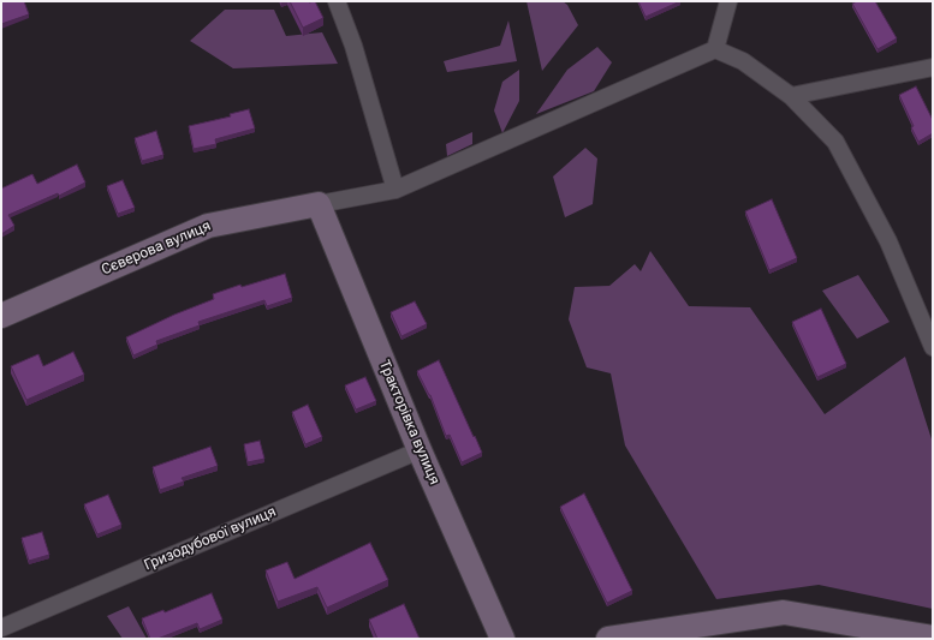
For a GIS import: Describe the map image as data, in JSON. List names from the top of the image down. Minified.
{"streets":{"main road":["Сєверова вулиця","Тракторівка вулиця"],"street":["Гризодубової вулиця"]},"crossings":[["Сєверова вулиця","Тракторівка вулиця"],["Тракторівка вулиця","Гризодубової вулиця"]]}
